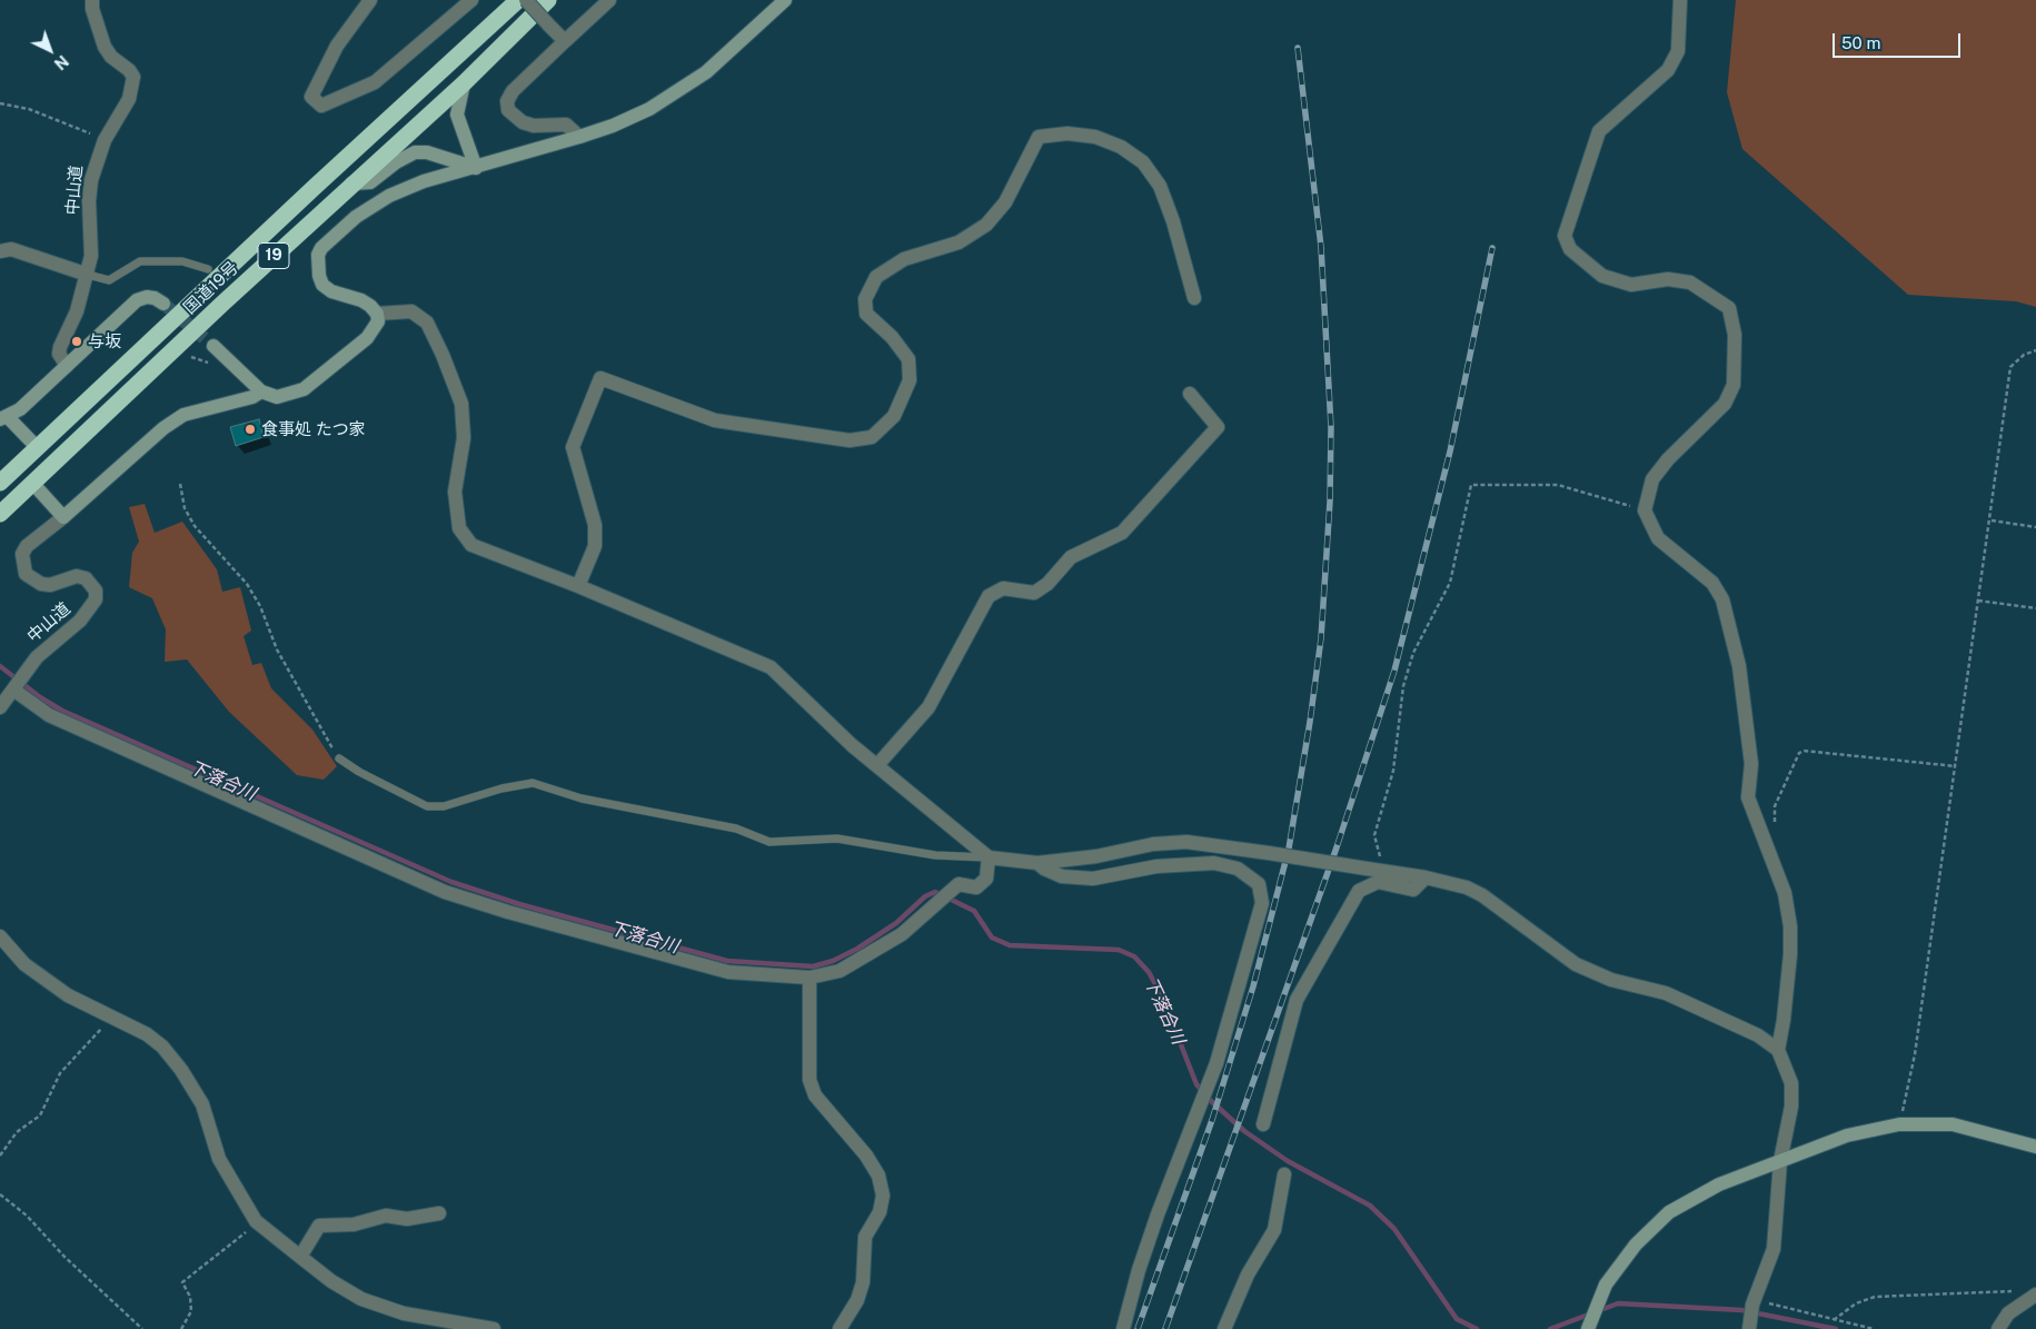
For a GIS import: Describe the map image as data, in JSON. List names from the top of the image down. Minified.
{"streets":{"highway":["19","国道19号"],"street":["中山道"]},"water":["下落合川"],"places":["与坂","食事処 たつ家"],"scale_bar":"50 m","north":"bottom right"}
